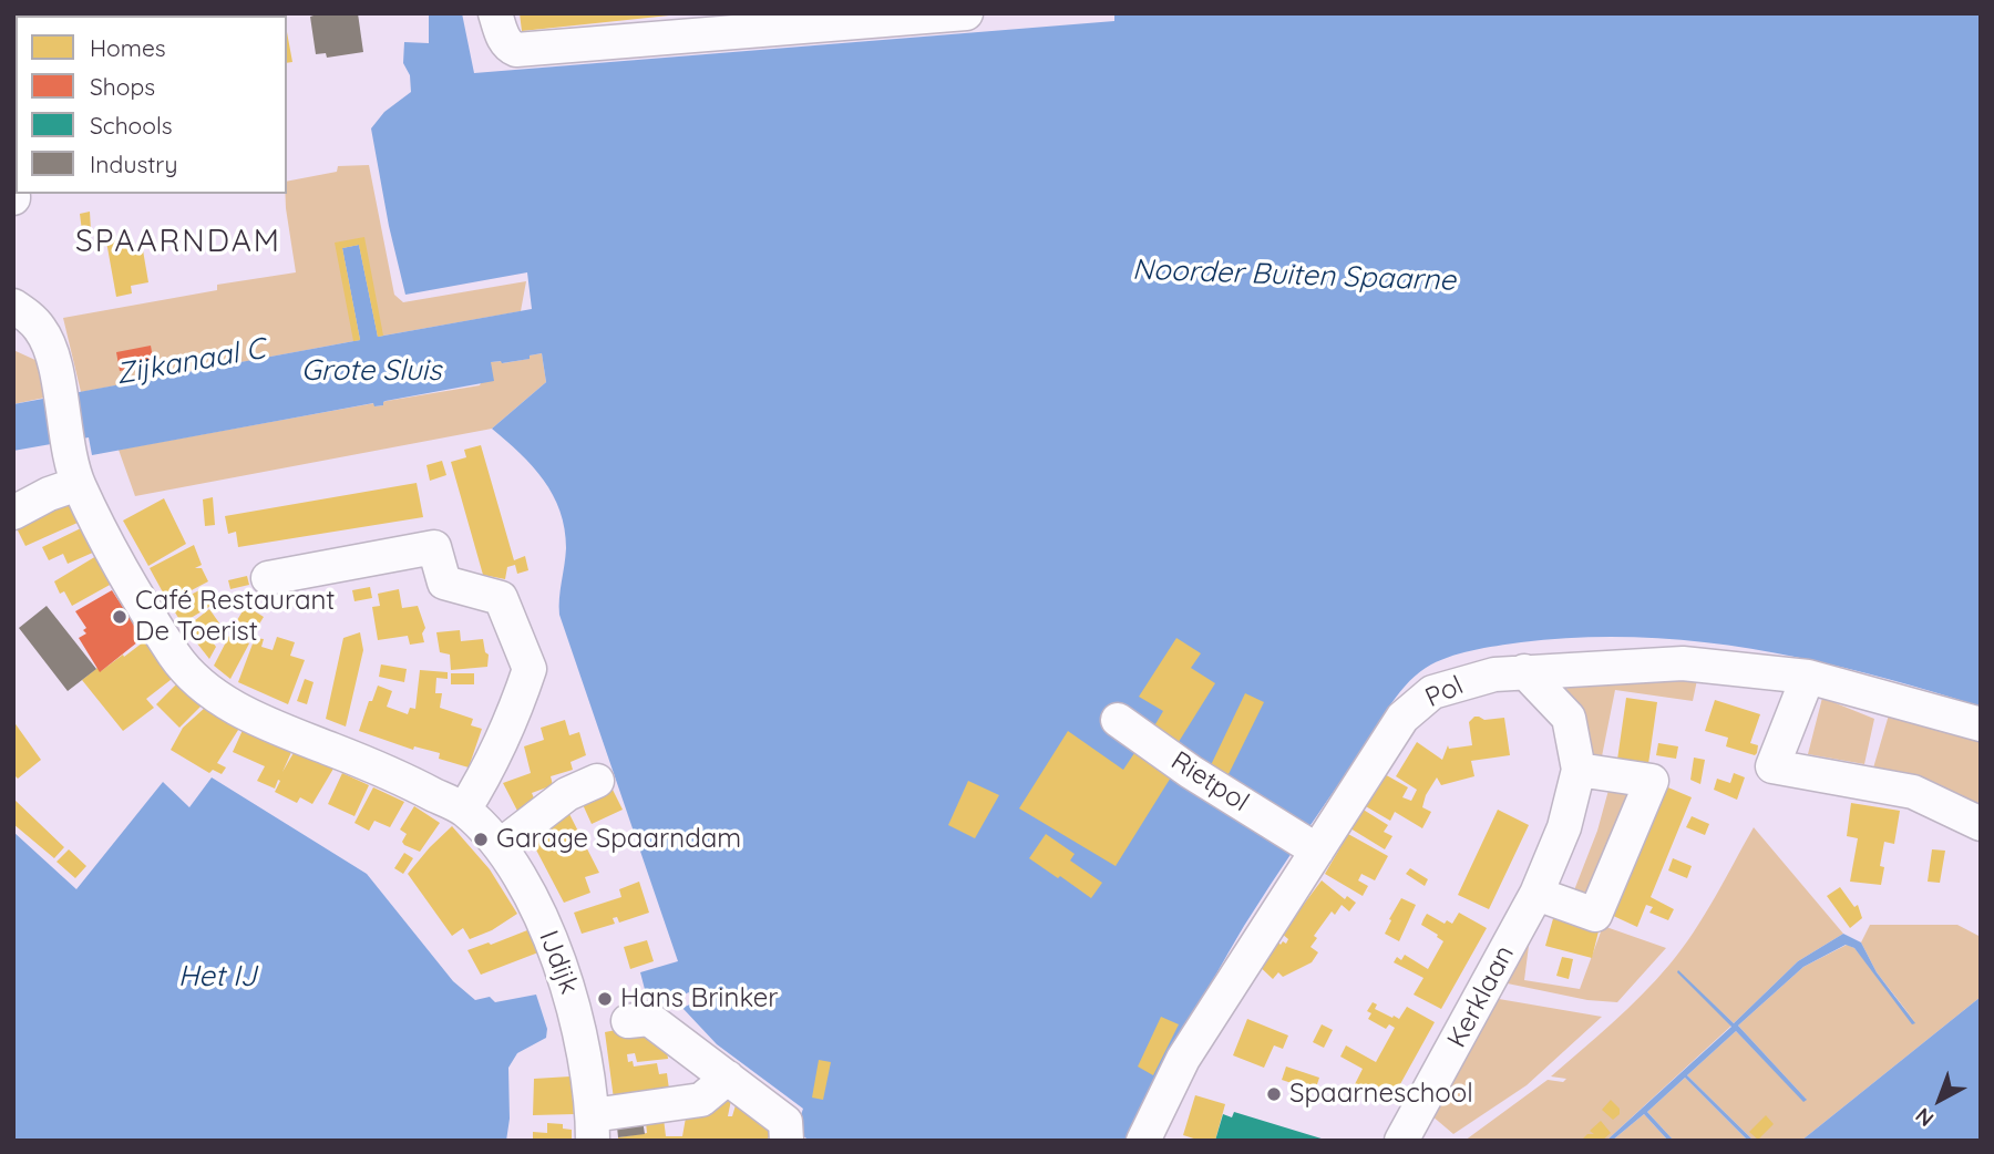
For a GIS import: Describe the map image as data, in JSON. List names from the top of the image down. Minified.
{"streets":{"street":["Pol","Rietpol","IJdijk","Kerklaan"]},"crossings":[["Pol","Rietpol"],["Pol","Kerklaan"]],"districts":["SPAARNDAM"],"water":["Noorder Buiten Spaarne","Zijkanaal C","Grote Sluis","Het IJ"],"places":["Café Restaurant De Toerist","Garage Spaarndam","Hans Brinker","Spaarneschool"],"legend":["Homes","Shops","Schools","Industry"],"north":"bottom left"}
